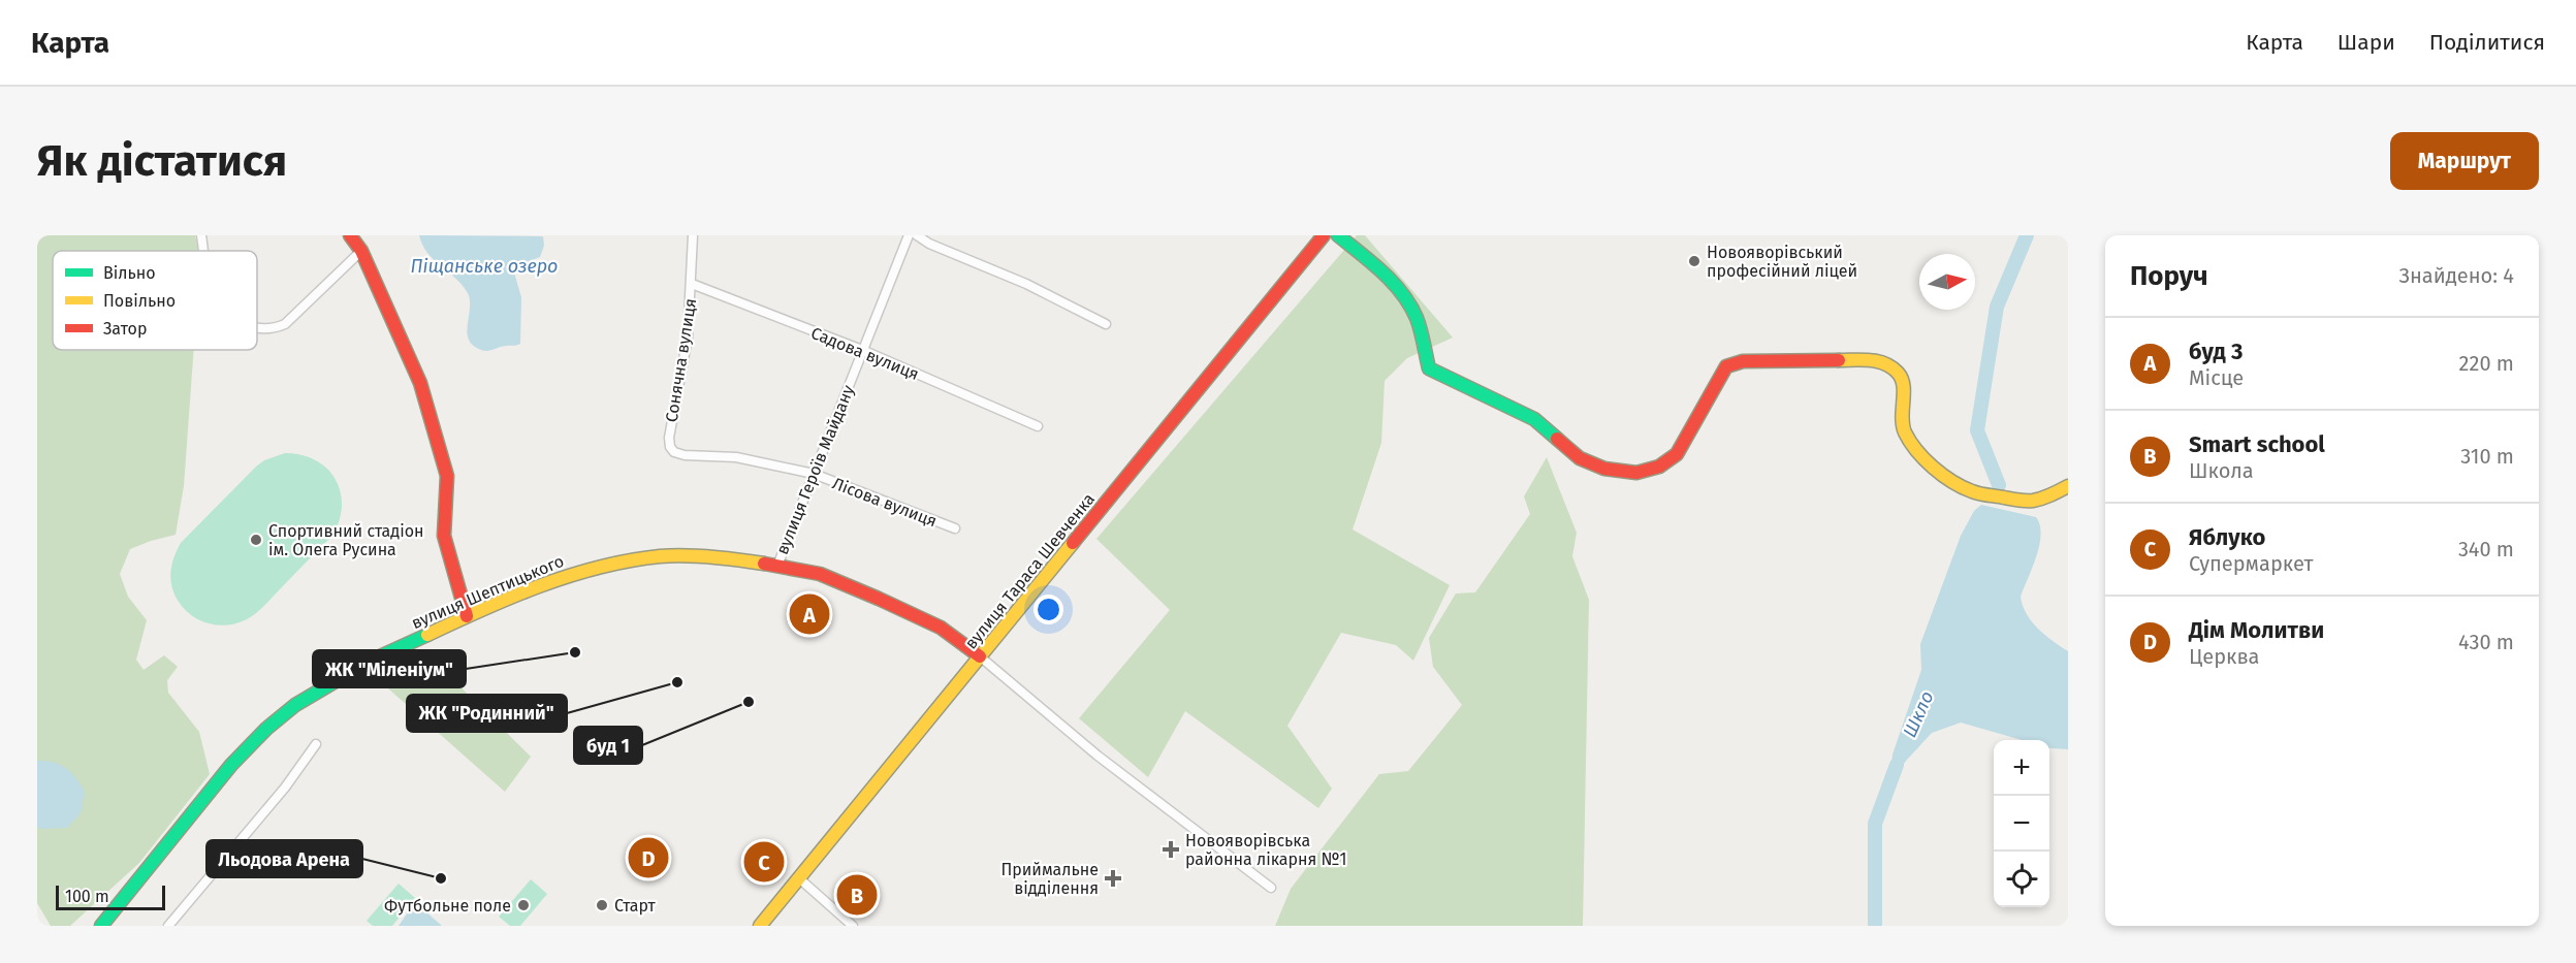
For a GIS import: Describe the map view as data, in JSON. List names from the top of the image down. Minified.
{"streets":{"street":["Садова вулиця","Сонячна вулиця","вулиця Героїв Майдану","Лісова вулиця","вулиця Тараса Шевченка","вулиця Шептицького"]},"crossings":[["Садова вулиця","Сонячна вулиця"],["Садова вулиця","вулиця Героїв Майдану"],["Сонячна вулиця","Лісова вулиця"],["вулиця Героїв Майдану","Лісова вулиця"],["вулиця Героїв Майдану","вулиця Шептицького"],["вулиця Тараса Шевченка","вулиця Шептицького"]],"water":["Піщанське озеро","Шкло"],"places":{"other":["Новояворівський професійний ліцей","Спортивний стадіон ім. Олега Русина","ЖК \"Міленіум\"","ЖК \"Родинний\"","буд 1","Льодова Арена","Футбольне поле","Старт"],"health":["Новояворівська районна лікарня №1","Приймальне відділення"]},"legend":["Вільно","Повільно","Затор"],"scale_bar":"100 m","north":"right","page":{"header":"Карта","nav":["Карта","Шари","Поділитися"],"buttons":"Маршрут","title":"Як дістатися","heading":["Поруч","Знайдено: 4"],"list":[{"mark":"A","name":"буд 3","note":"Місце","value":"220 m"},{"mark":"B","name":"Smart school","note":"Школа","value":"310 m"},{"mark":"C","name":"Яблуко","note":"Супермаркет","value":"340 m"},{"mark":"D","name":"Дім Молитви","note":"Церква","value":"430 m"}],"pins":["A","D","C","B"],"map_buttons":["+","−"],"scale":"100 m"}}
